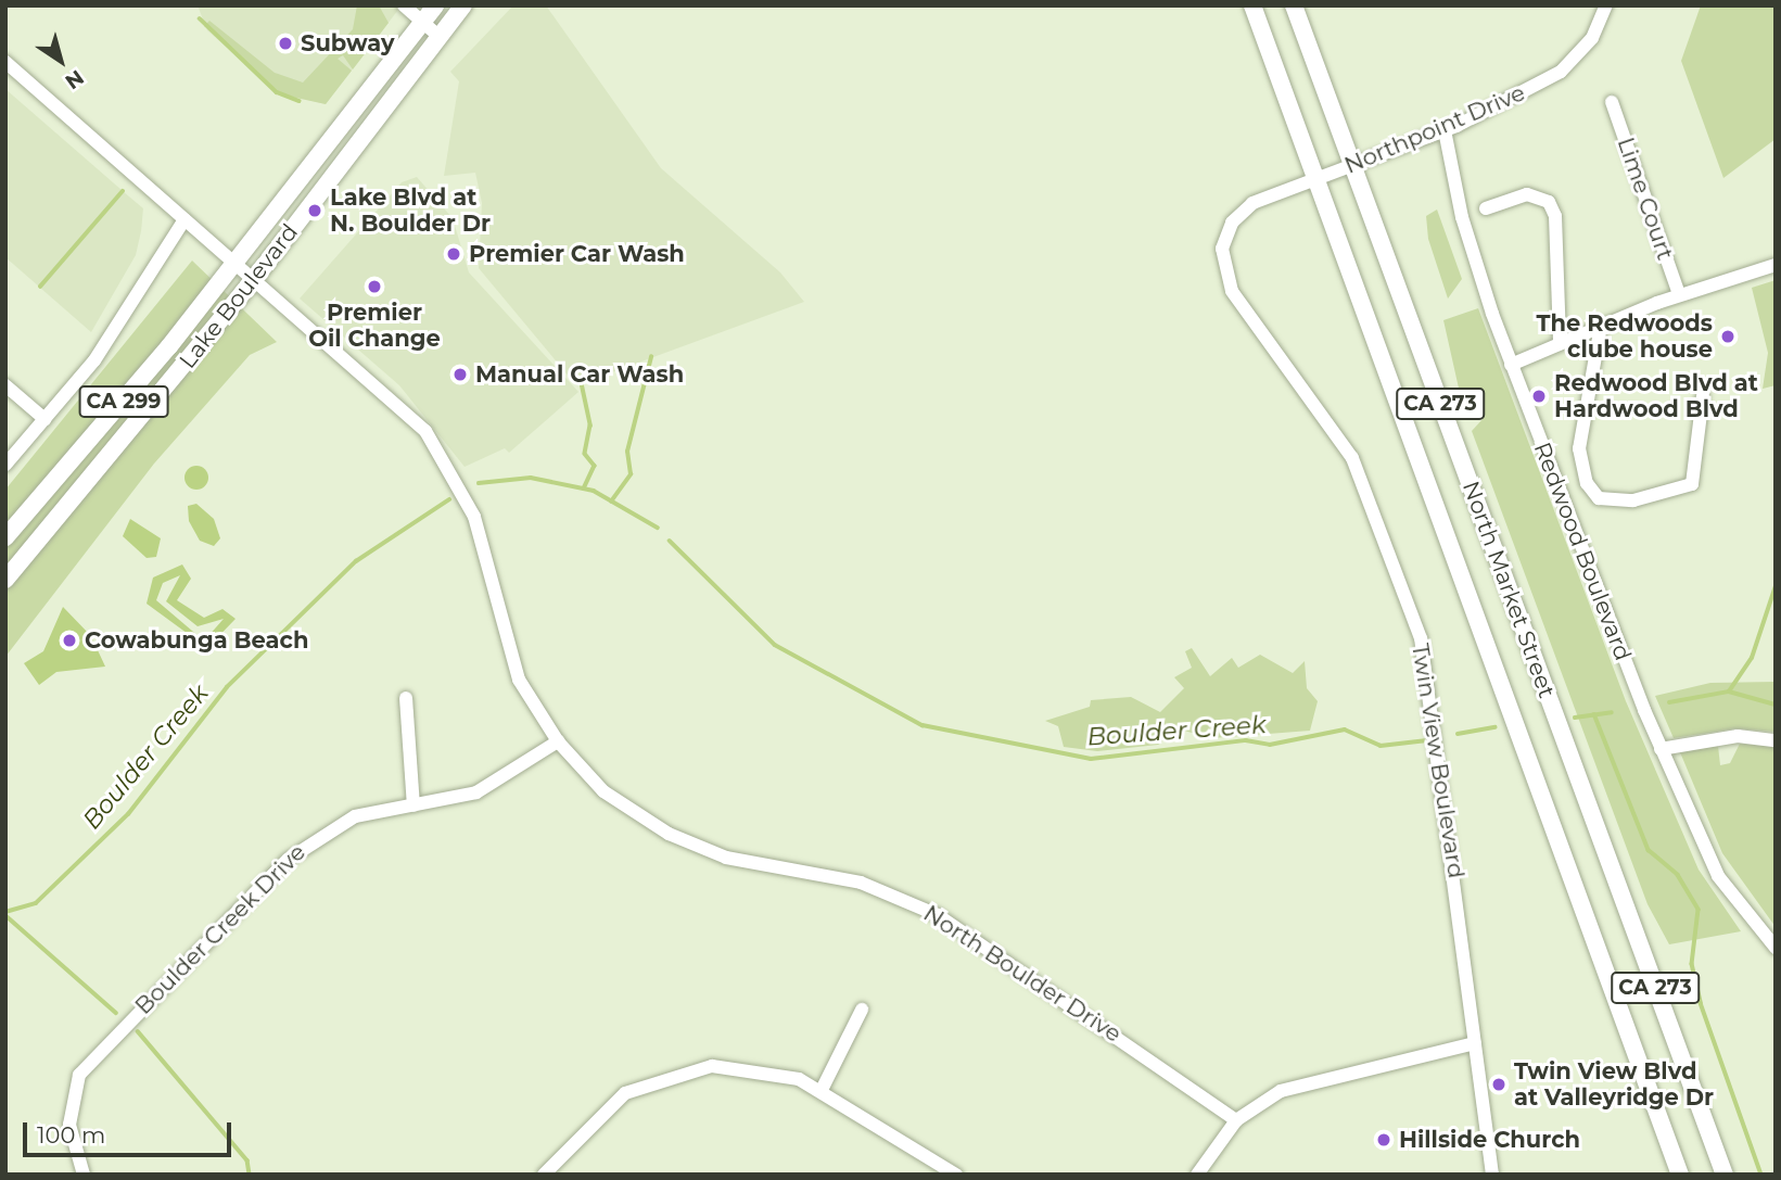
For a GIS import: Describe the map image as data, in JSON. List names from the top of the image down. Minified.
{"streets":{"main road":["Lake Boulevard","CA 299","CA 273","North Market Street"],"street":["Northpoint Drive","Lime Court","Redwood Boulevard","Twin View Boulevard","Boulder Creek Drive","North Boulder Drive"]},"crossings":[["Northpoint Drive","Redwood Boulevard"],["Northpoint Drive","North Market Street"],["Northpoint Drive","Twin View Boulevard"],["Lake Boulevard","North Boulder Drive"],["North Market Street","Twin View Boulevard"],["Boulder Creek Drive","North Boulder Drive"]],"water":["Boulder Creek"],"places":["Subway","Lake Blvd at N. Boulder Dr","Premier Car Wash","Premier Oil Change","The Redwoods clube house","Manual Car Wash","Redwood Blvd at Hardwood Blvd","Cowabunga Beach","Twin View Blvd at Valleyridge Dr","Hillside Church"],"scale_bar":"100 m","north":"bottom right"}
